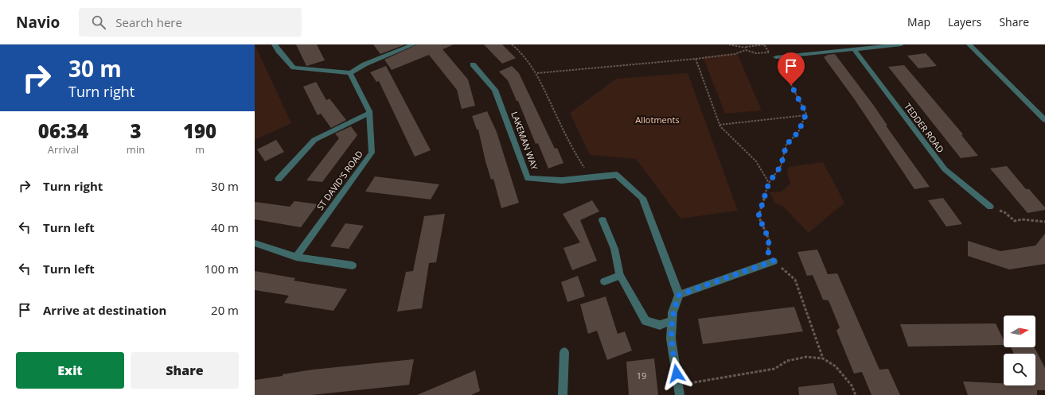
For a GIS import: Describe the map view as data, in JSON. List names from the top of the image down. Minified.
{"streets":{"street":["TEDDER ROAD","LAKEMAN WAY","ST DAVID'S ROAD"]},"parks":["Allotments"],"house_numbers":["19"],"north":"right","page":{"header":"Navio","search":"Search here","nav":["Map","Layers","Share"],"turn":["30 m","Turn right"],"eta":["06:34","Arrival","3","min","190","m"],"list":[{"name":"Turn right","value":"30 m"},{"name":"Turn left","value":"40 m"},{"name":"Turn left","value":"100 m"},{"name":"Arrive at destination","value":"20 m"}],"buttons":["Exit","Share"]}}
